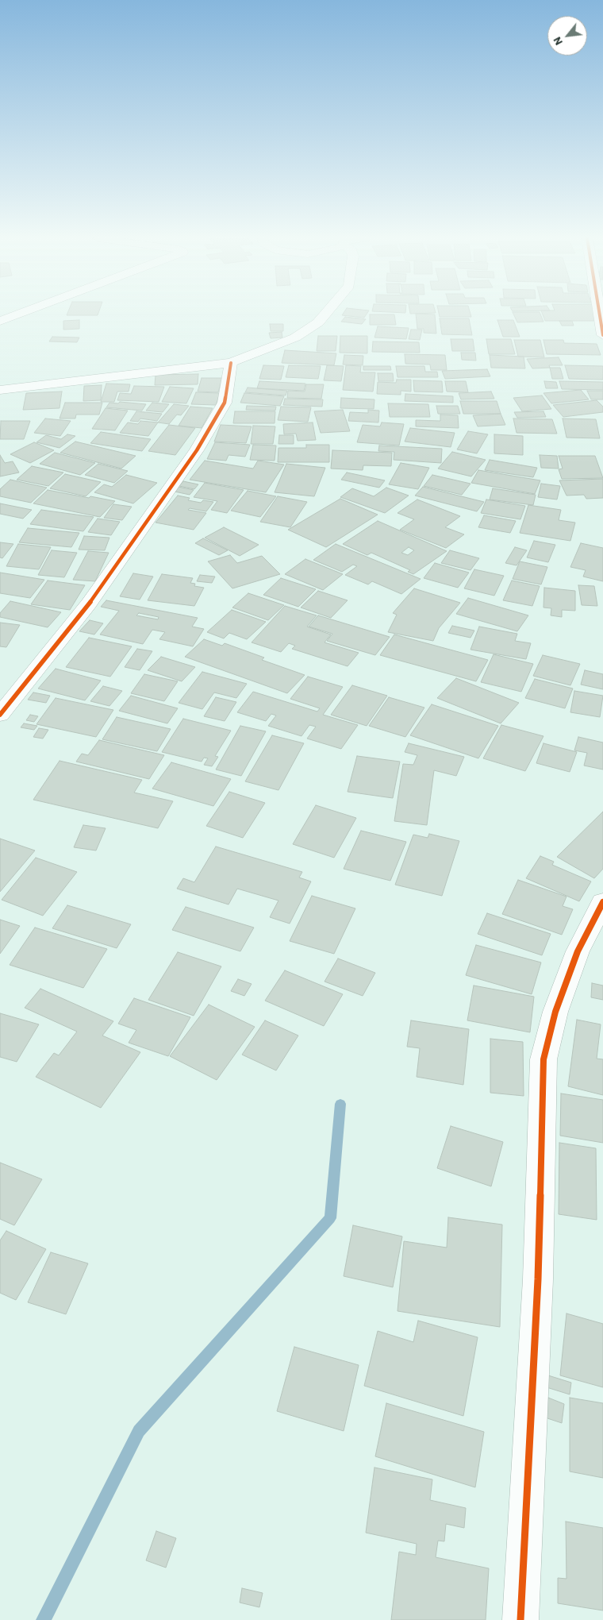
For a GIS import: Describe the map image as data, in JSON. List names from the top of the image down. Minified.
{"north":"bottom left"}
